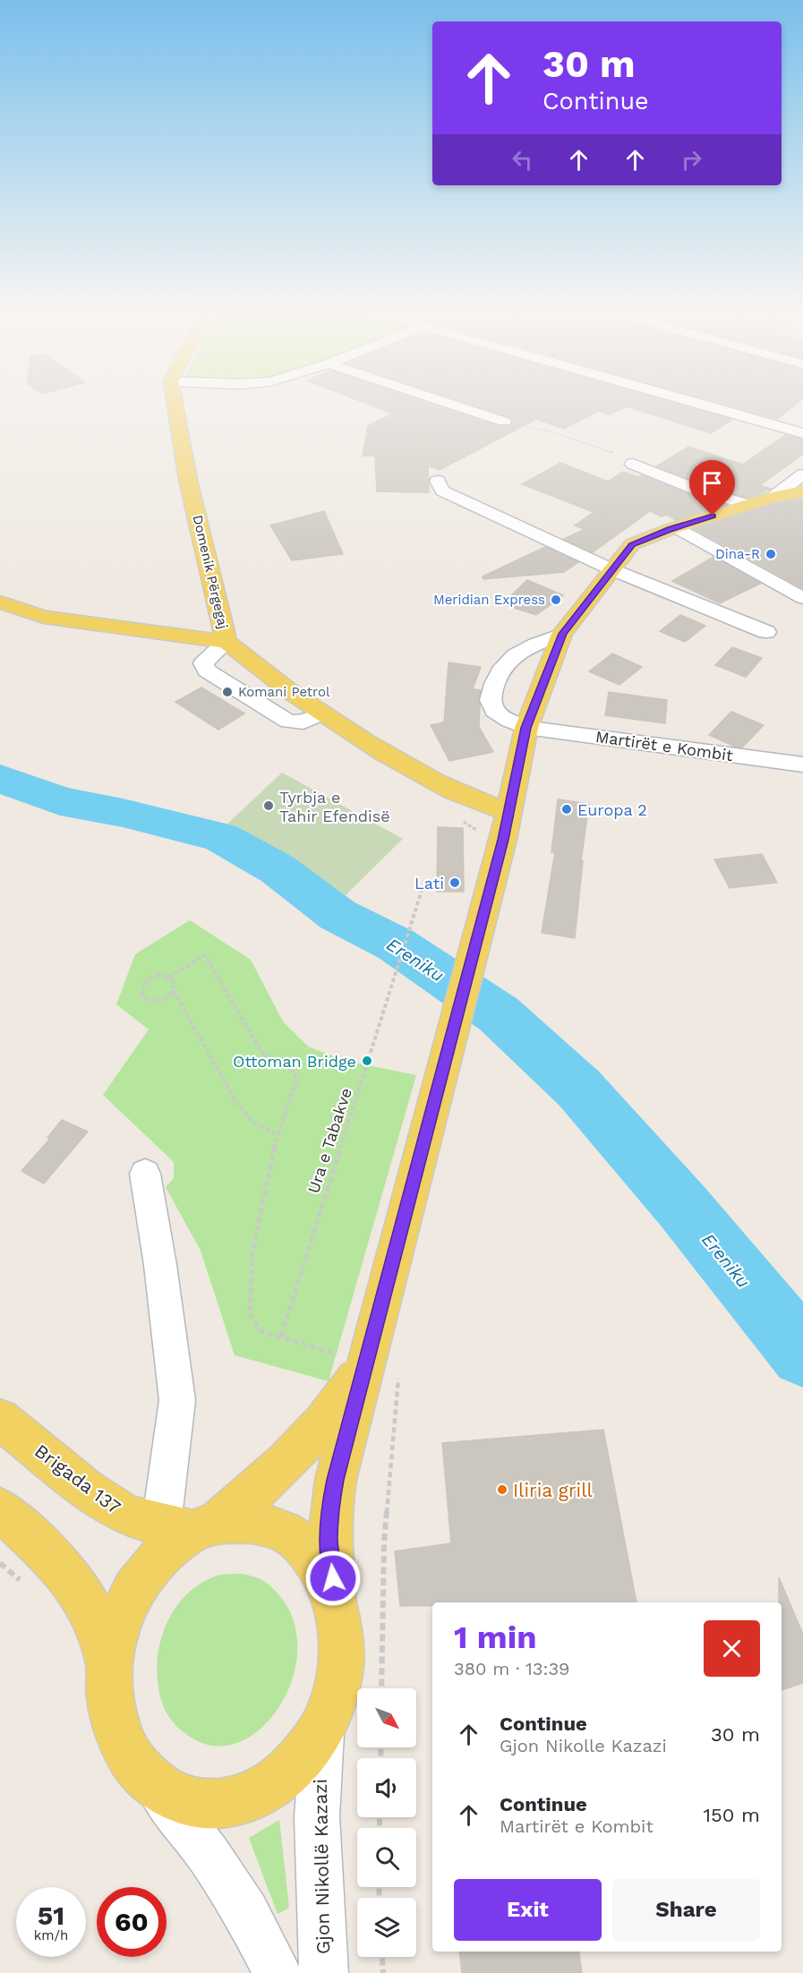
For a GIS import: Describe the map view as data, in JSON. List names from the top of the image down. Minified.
{"streets":{"main road":["Domenik Përgegaj","Brigada 137"],"street":["Martirët e Kombit","Gjon Nikollë Kazazi"],"path":["Ura e Tabakve"]},"crossings":[["Brigada 137","Gjon Nikollë Kazazi"]],"water":["Ereniku"],"places":["Dina-R","Meridian Express","Komani Petrol","Tyrbja e Tahir Efendisë","Europa 2","Lati","Ottoman Bridge","Iliria grill"],"north":"bottom right","page":{"turn":["30 m","Continue"],"heading":["1 min","380 m · 13:39"],"list":[{"name":"Continue","note":"Gjon Nikolle Kazazi","value":"30 m"},{"name":"Continue","note":"Martirët e Kombit","value":"150 m"}],"buttons":["Exit","Share"],"speed":"51 km/h","limit":"60"}}
